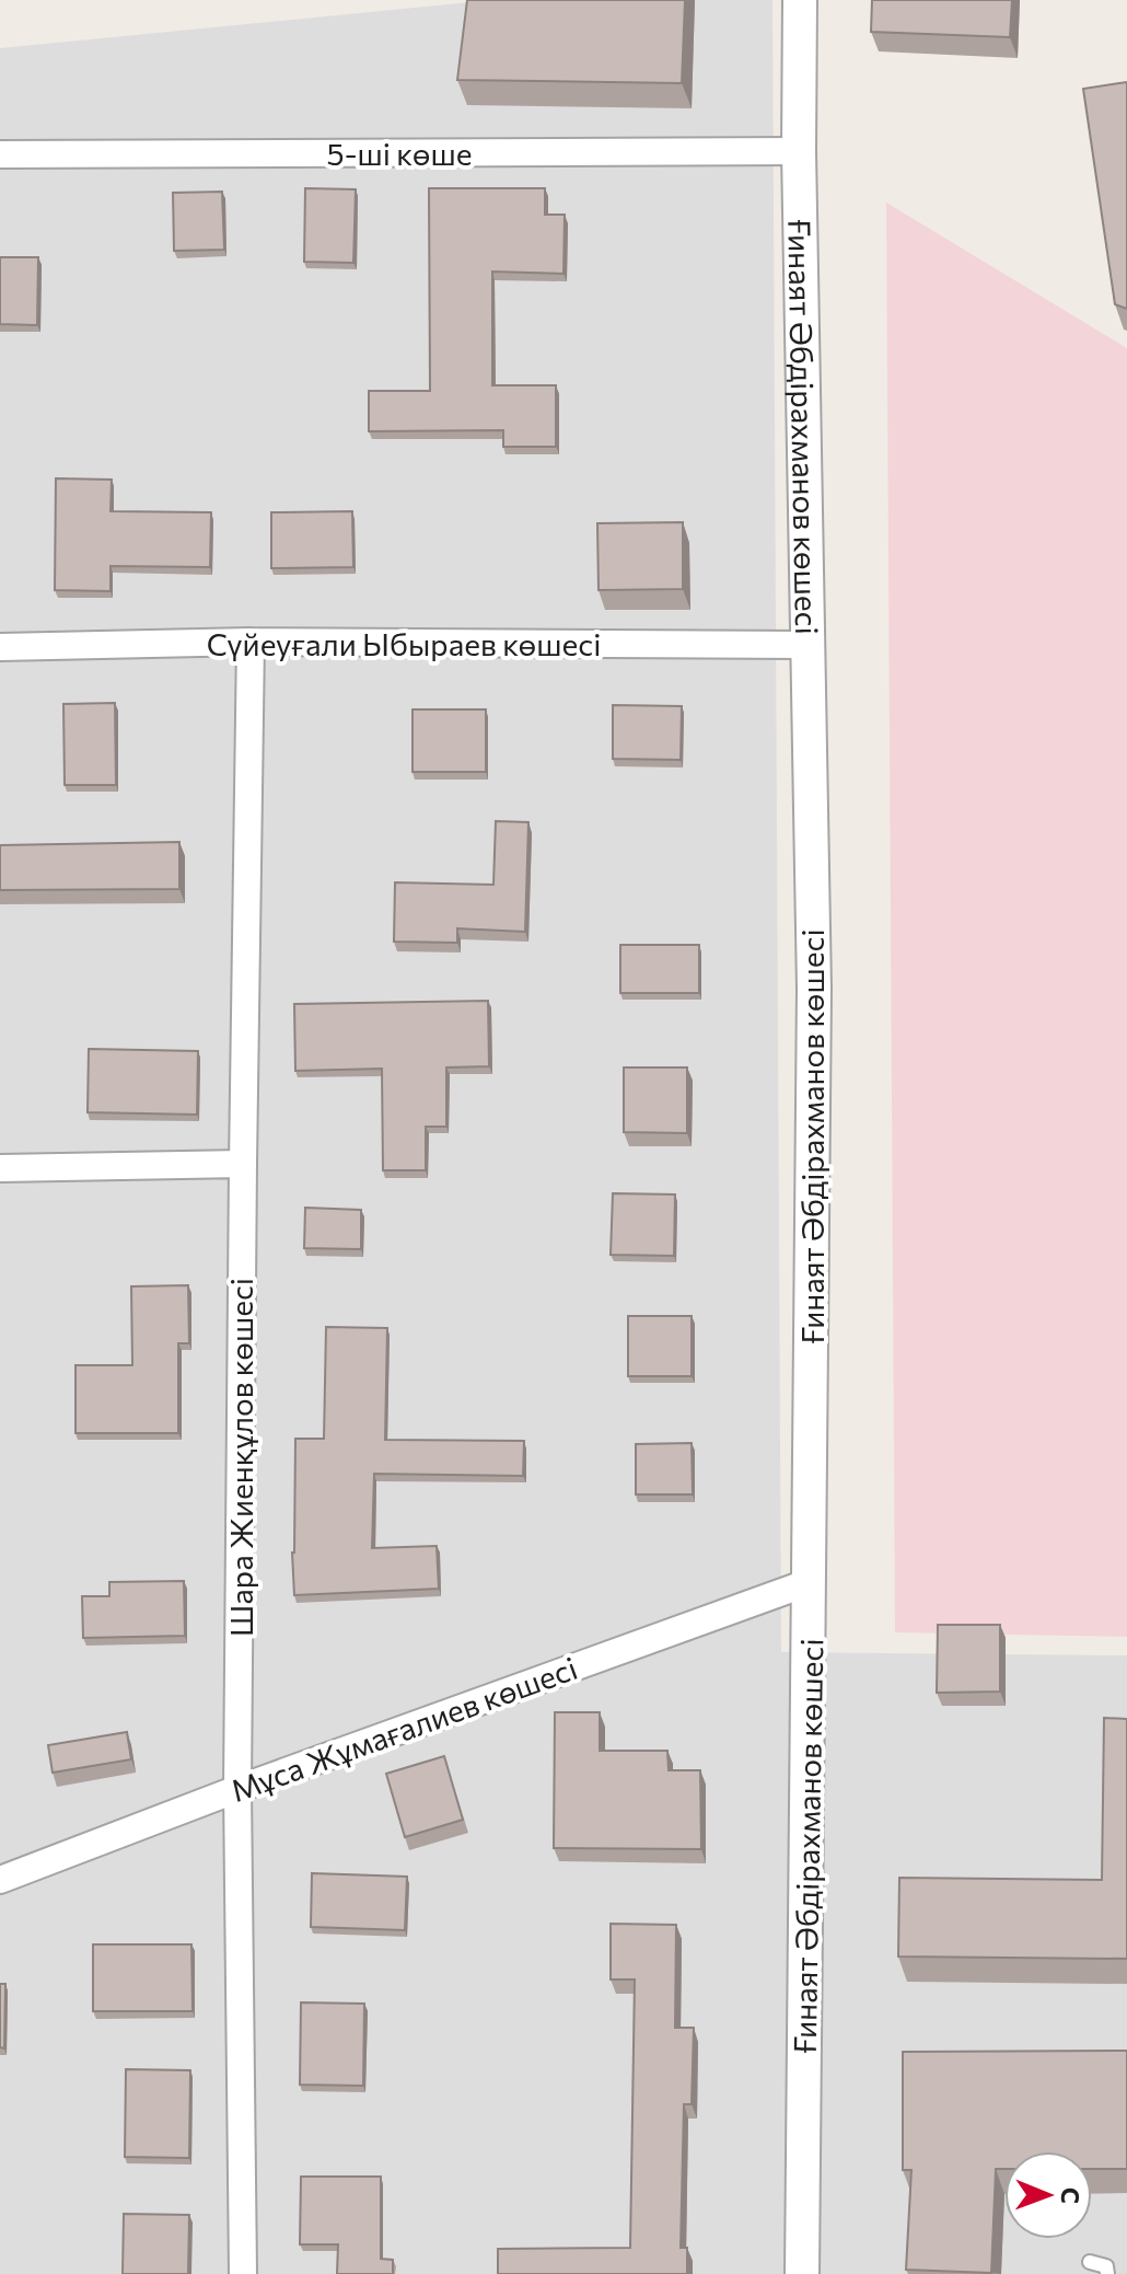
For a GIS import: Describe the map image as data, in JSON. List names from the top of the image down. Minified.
{"streets":{"street":["5-шi көше","Ғинаят Әбдірахманов көшесі","Сүйеуғали Ыбыраев көшесi","Шара Жиенқұлов көшесі","Мұса Жұмағалиев көшесі"]},"crossings":[["5-шi көше","Ғинаят Әбдірахманов көшесі"],["Ғинаят Әбдірахманов көшесі","Сүйеуғали Ыбыраев көшесi"],["Ғинаят Әбдірахманов көшесі","Мұса Жұмағалиев көшесі"],["Сүйеуғали Ыбыраев көшесi","Шара Жиенқұлов көшесі"],["Шара Жиенқұлов көшесі","Мұса Жұмағалиев көшесі"]],"north":"right"}
